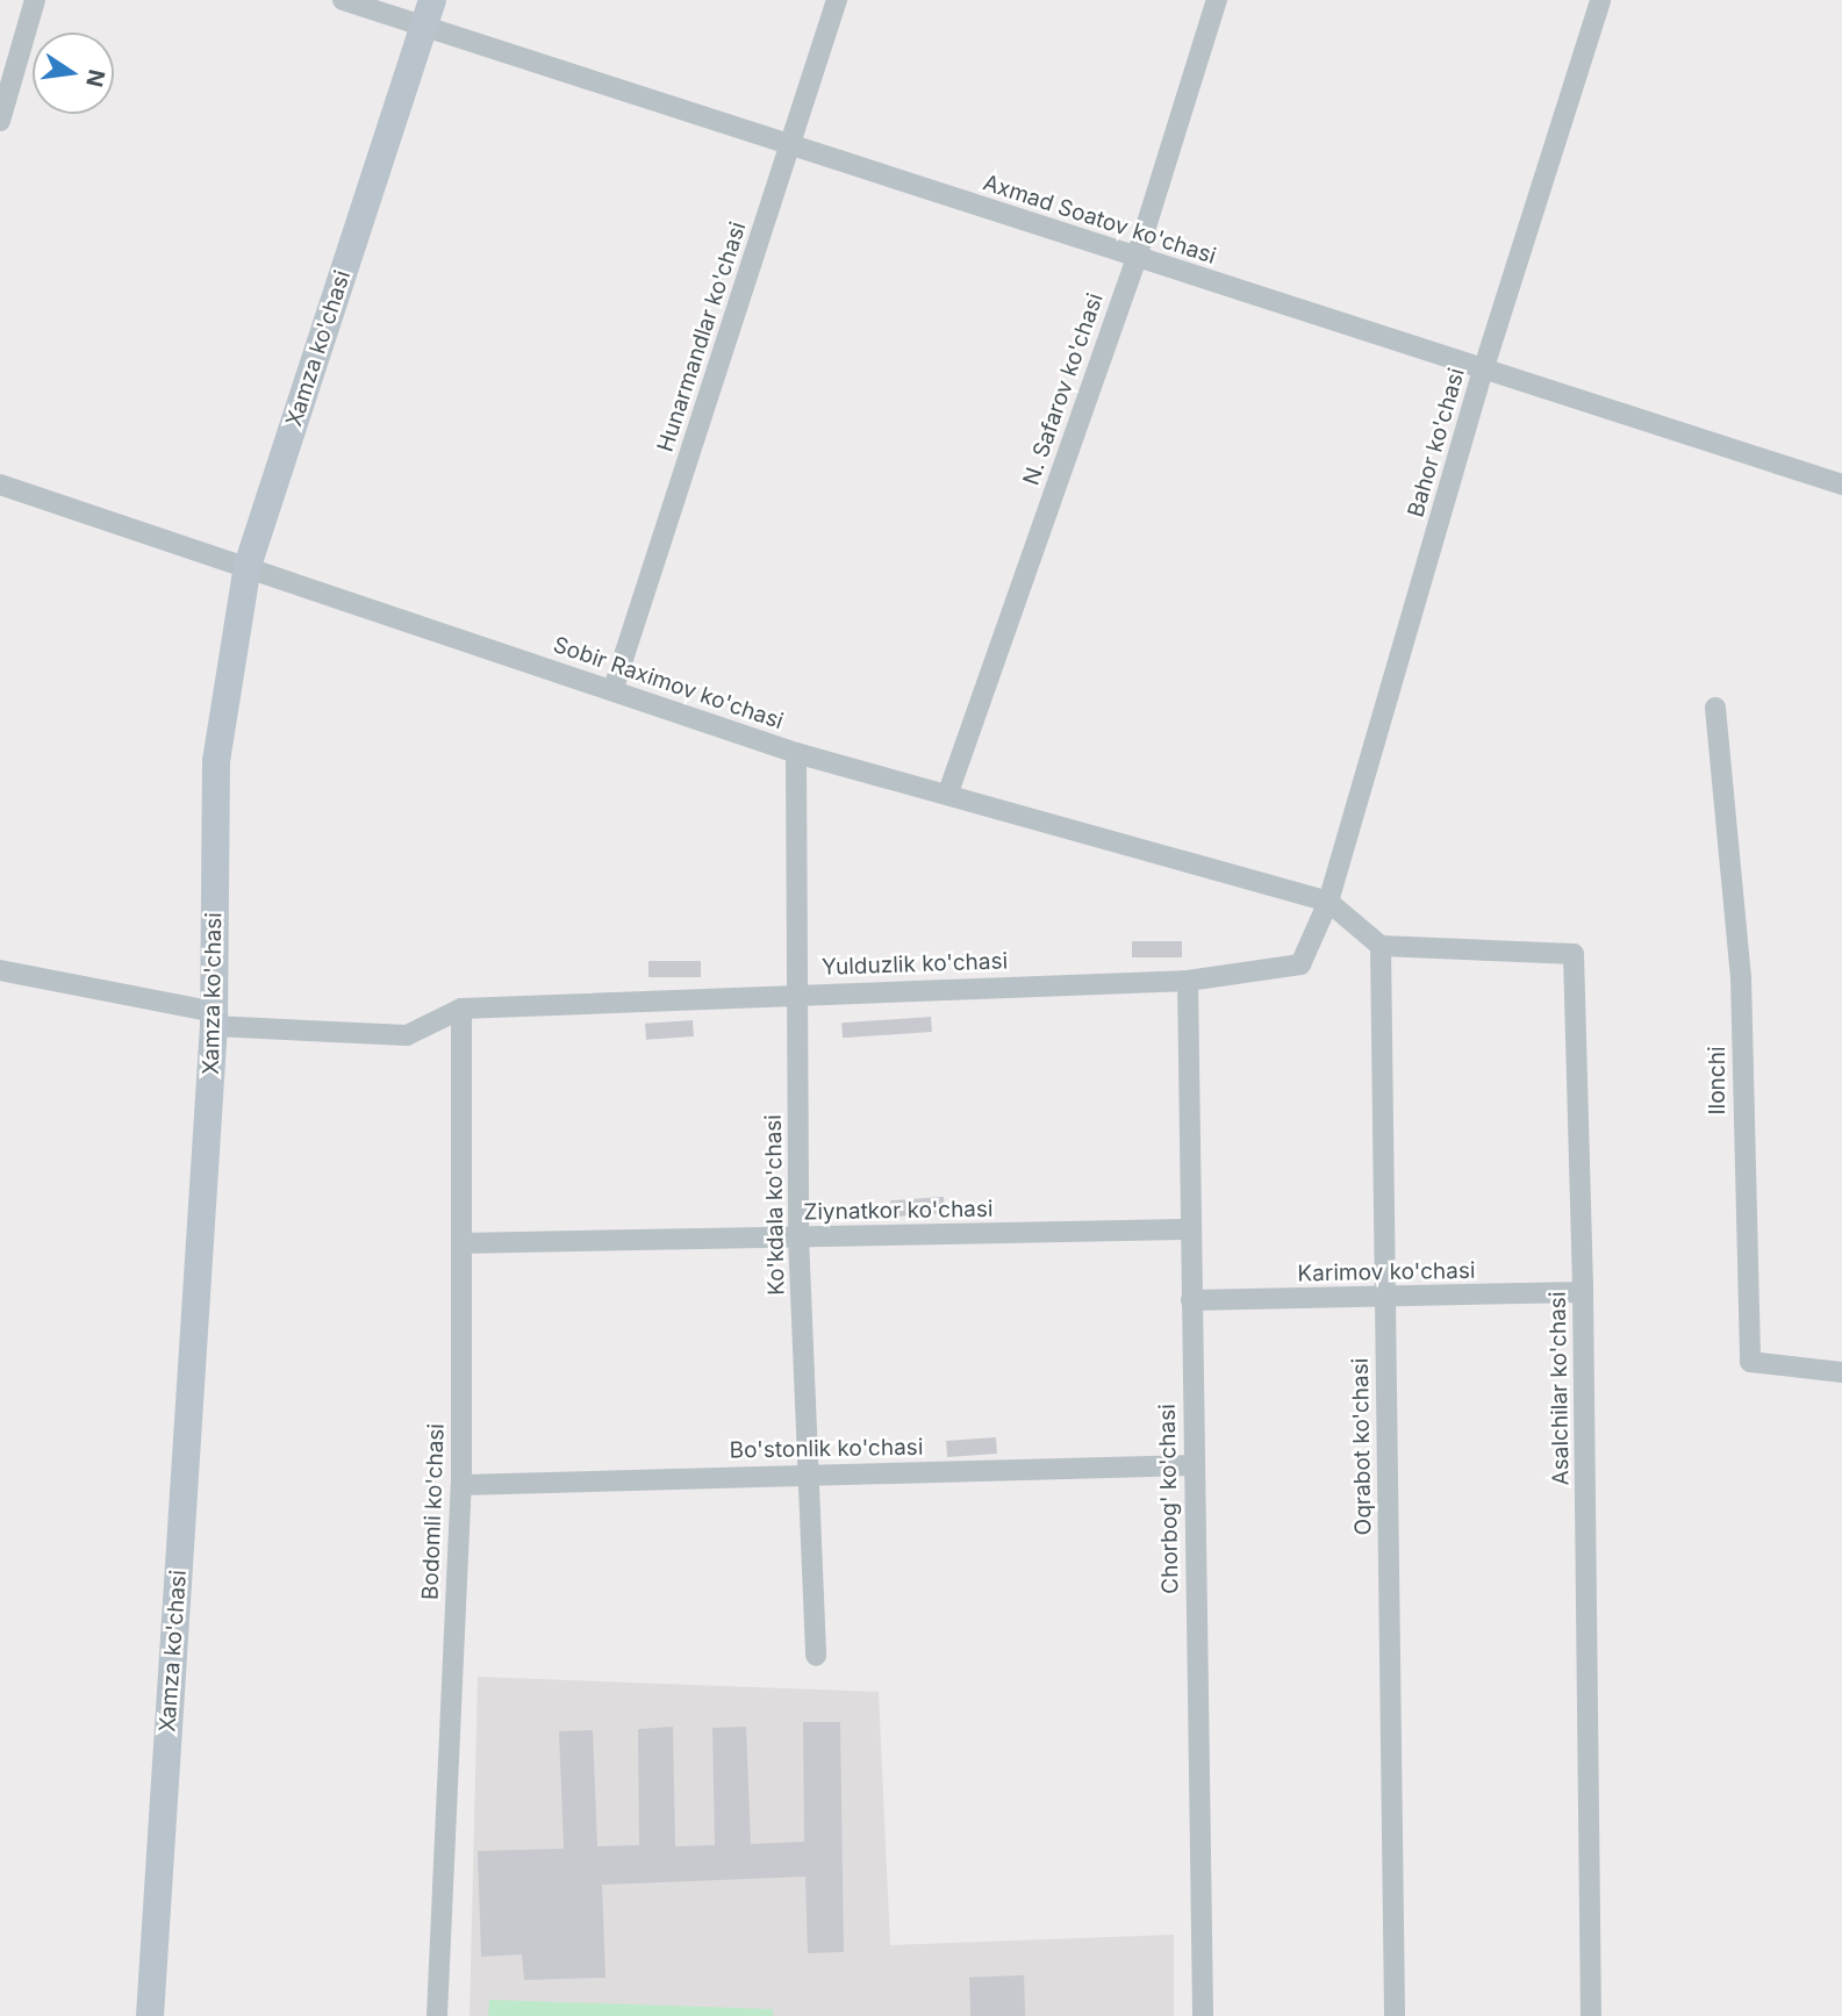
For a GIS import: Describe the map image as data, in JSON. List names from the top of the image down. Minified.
{"streets":{"main road":["Xamza ko'chasi"],"street":["Axmad Soatov ko'chasi","Hunarmandlar ko'chasi","N. Safarov ko'chasi","Bahor ko'chasi","Sobir Raximov ko'chasi","Yulduzlik ko'chasi","Ilonchi","Ko'kdala ko'chasi","Ziynatkor ko'chasi","Karimov ko'chasi","Asalchilar ko'chasi","Oqrabot ko'chasi","Bo'stonlik ko'chasi","Chorbog' ko'chasi","Bodomli ko'chasi"]},"crossings":[["Axmad Soatov ko'chasi","Hunarmandlar ko'chasi"],["Axmad Soatov ko'chasi","Xamza ko'chasi"],["Axmad Soatov ko'chasi","N. Safarov ko'chasi"],["Axmad Soatov ko'chasi","Bahor ko'chasi"],["Hunarmandlar ko'chasi","Sobir Raximov ko'chasi"],["Xamza ko'chasi","Sobir Raximov ko'chasi"],["N. Safarov ko'chasi","Sobir Raximov ko'chasi"],["Bahor ko'chasi","Sobir Raximov ko'chasi"],["Bahor ko'chasi","Yulduzlik ko'chasi"],["Sobir Raximov ko'chasi","Yulduzlik ko'chasi"],["Sobir Raximov ko'chasi","Ko'kdala ko'chasi"],["Yulduzlik ko'chasi","Ko'kdala ko'chasi"],["Yulduzlik ko'chasi","Chorbog' ko'chasi"],["Yulduzlik ko'chasi","Bodomli ko'chasi"],["Ko'kdala ko'chasi","Ziynatkor ko'chasi"],["Ko'kdala ko'chasi","Bo'stonlik ko'chasi"],["Ziynatkor ko'chasi","Chorbog' ko'chasi"],["Ziynatkor ko'chasi","Bodomli ko'chasi"],["Karimov ko'chasi","Asalchilar ko'chasi"],["Karimov ko'chasi","Oqrabot ko'chasi"],["Karimov ko'chasi","Chorbog' ko'chasi"],["Asalchilar ko'chasi","Oqrabot ko'chasi"],["Bo'stonlik ko'chasi","Chorbog' ko'chasi"],["Bo'stonlik ko'chasi","Bodomli ko'chasi"]],"north":"right"}
